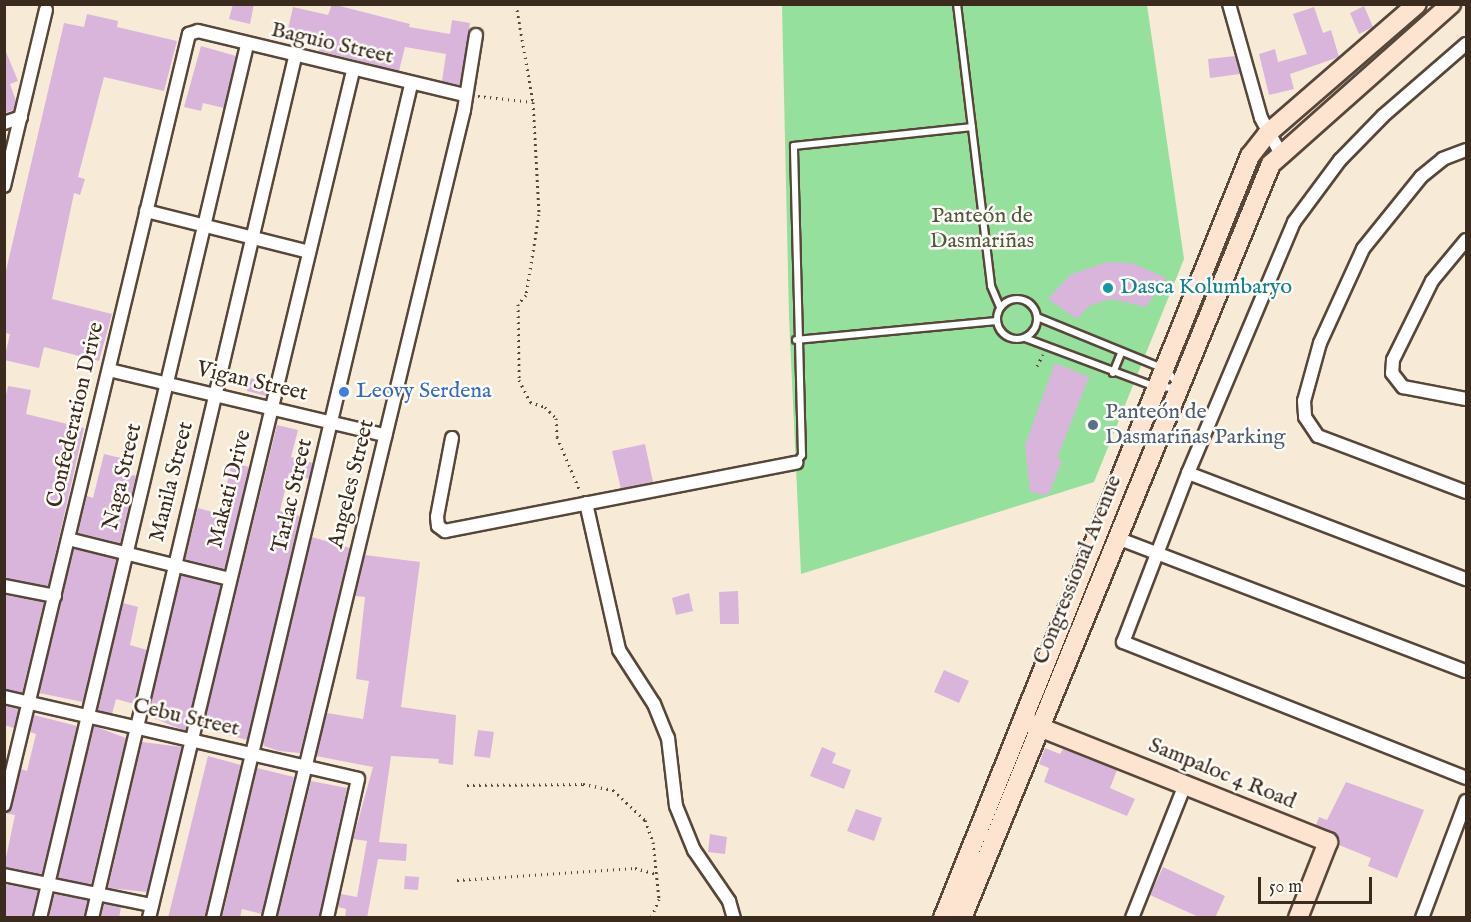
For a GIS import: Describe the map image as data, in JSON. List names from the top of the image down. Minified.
{"streets":{"main road":["Congressional Avenue","Sampaloc 4 Road"],"street":["Baguio Street","Vigan Street","Confederation Drive","Naga Street","Manila Street","Angeles Street","Makati Drive","Tarlac Street","Cebu Street"]},"crossings":[["Baguio Street","Confederation Drive"],["Baguio Street","Naga Street"],["Baguio Street","Manila Street"],["Baguio Street","Angeles Street"],["Baguio Street","Makati Drive"],["Baguio Street","Tarlac Street"],["Vigan Street","Confederation Drive"],["Vigan Street","Naga Street"],["Vigan Street","Manila Street"],["Vigan Street","Angeles Street"],["Vigan Street","Makati Drive"],["Vigan Street","Tarlac Street"],["Confederation Drive","Cebu Street"],["Naga Street","Cebu Street"],["Manila Street","Cebu Street"],["Angeles Street","Cebu Street"],["Makati Drive","Cebu Street"],["Tarlac Street","Cebu Street"],["Congressional Avenue","Sampaloc 4 Road"]],"parks":["Panteón de Dasmariñas"],"places":["Dasca Kolumbaryo","Leovy Serdena","Panteón de Dasmariñas Parking"],"scale_bar":"50 m"}
